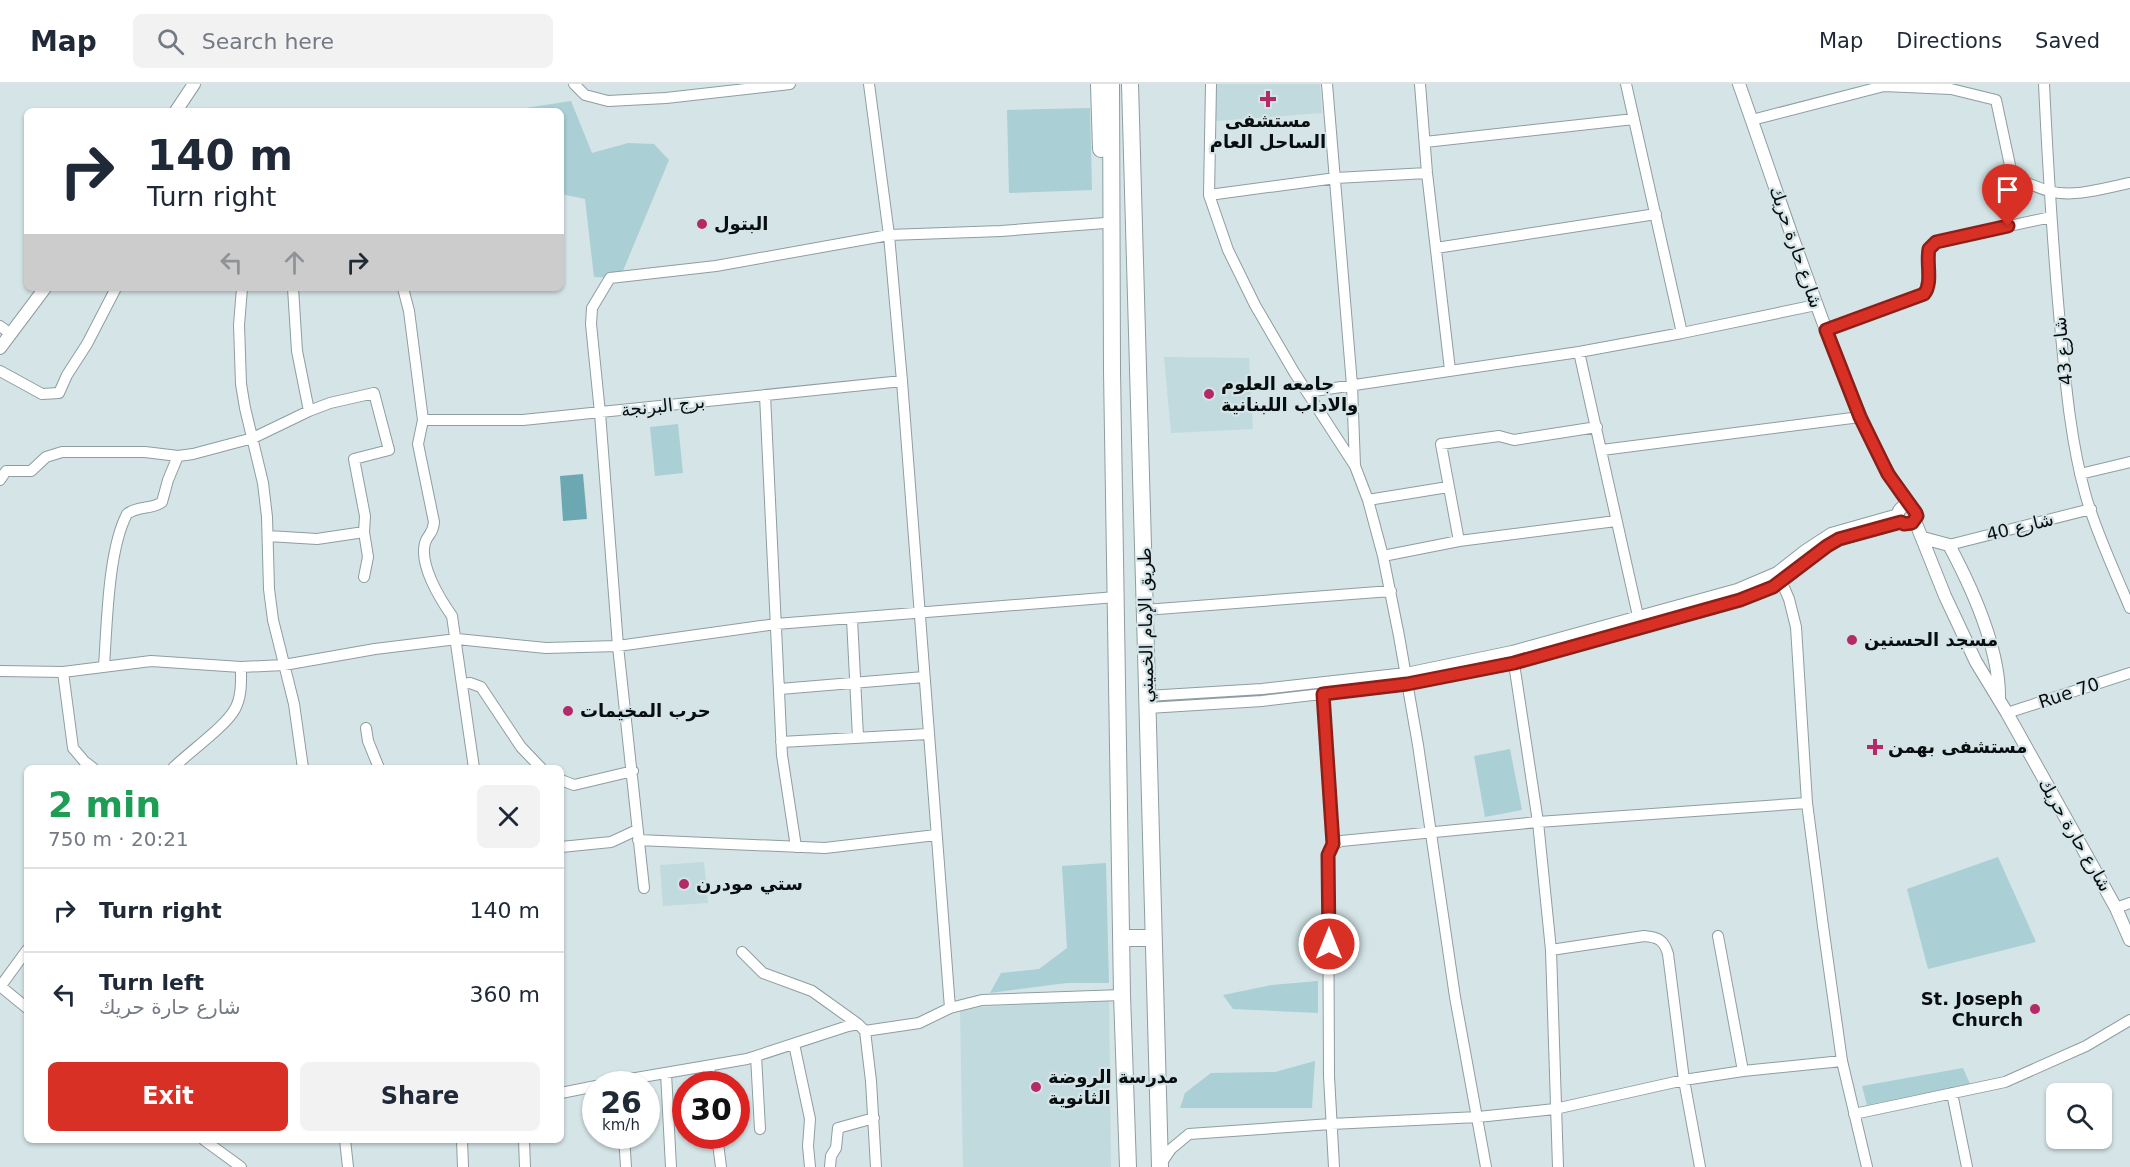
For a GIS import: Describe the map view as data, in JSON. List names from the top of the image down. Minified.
{"streets":{"highway":["طريق الإمام الخميني"],"street":["شارع حارة حريك","شارع 43","برج البرنجة","شارع 40","Rue 70"]},"crossings":[["شارع حارة حريك","شارع 40"],["شارع حارة حريك","Rue 70"],["شارع 43","شارع 40"]],"places":{"health":["مستشفى الساحل العام","مستشفى بهمن"],"other":["البتول","جامعه العلوم والاداب اللبنانية","مسجد الحسنين","حرب المخيمات","ستي مودرن","St. Joseph Church","مدرسة الروضة الثانوية"]},"page":{"header":"Map","search":"Search here","nav":["Map","Directions","Saved"],"turn":["140 m","Turn right"],"heading":["2 min","750 m · 20:21"],"list":[{"name":"Turn right","value":"140 m"},{"name":"Turn left","note":"شارع حارة حريك","value":"360 m"}],"buttons":["Exit","Share"],"speed":"26 km/h","limit":"30"}}
